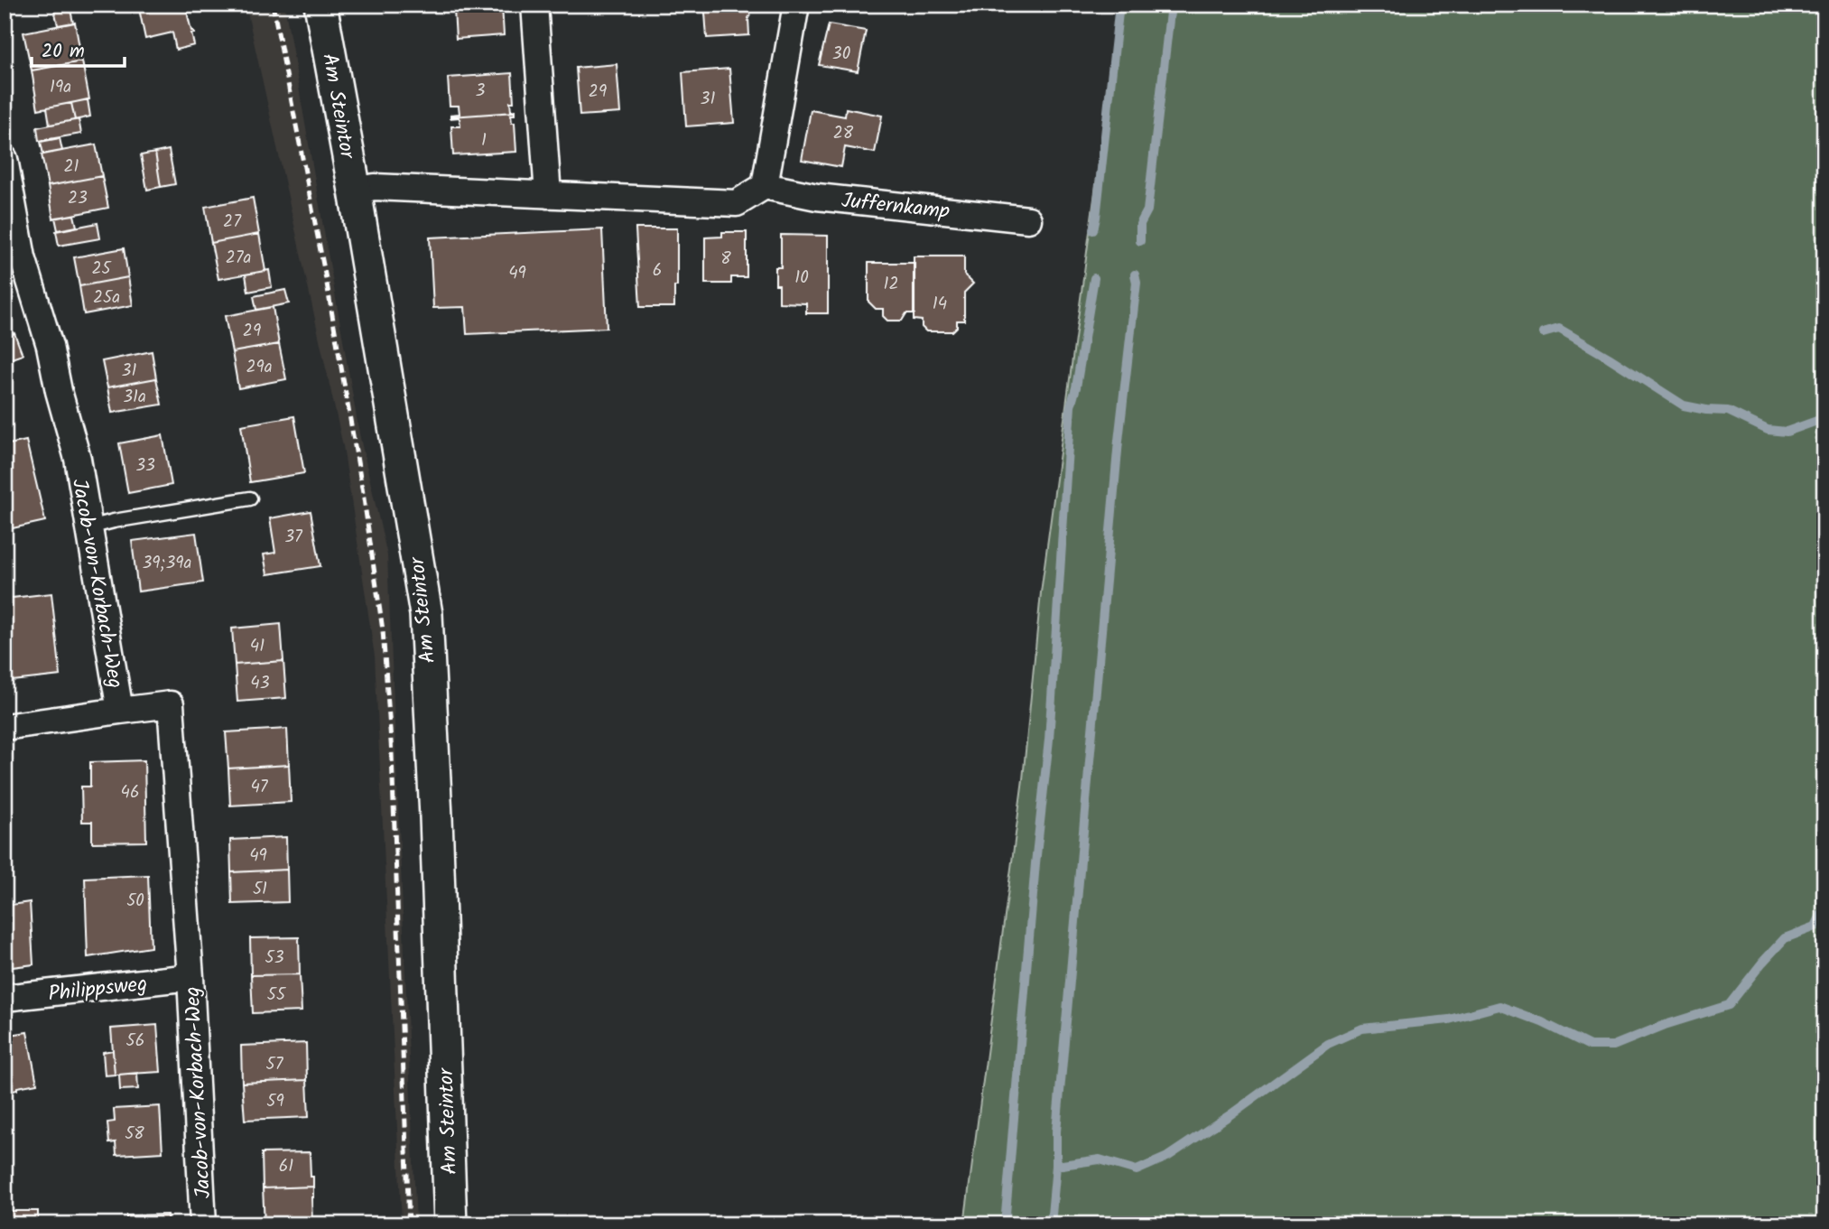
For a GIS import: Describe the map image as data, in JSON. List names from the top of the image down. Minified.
{"streets":{"street":["Am Steintor","Juffernkamp","Jacob-von-Korbach-Weg","Philippsweg"]},"crossings":[["Jacob-von-Korbach-Weg","Philippsweg"]],"house_numbers":["30","19a","3","29","31","28","1","21","23","27","27a","8","25","6","49","10","12","25a","14","29","29a","31","31a","33","37","39;39a","41","43","47","46","49","51","50","53","55","56","57","59","58","61"],"scale_bar":"20 m"}
